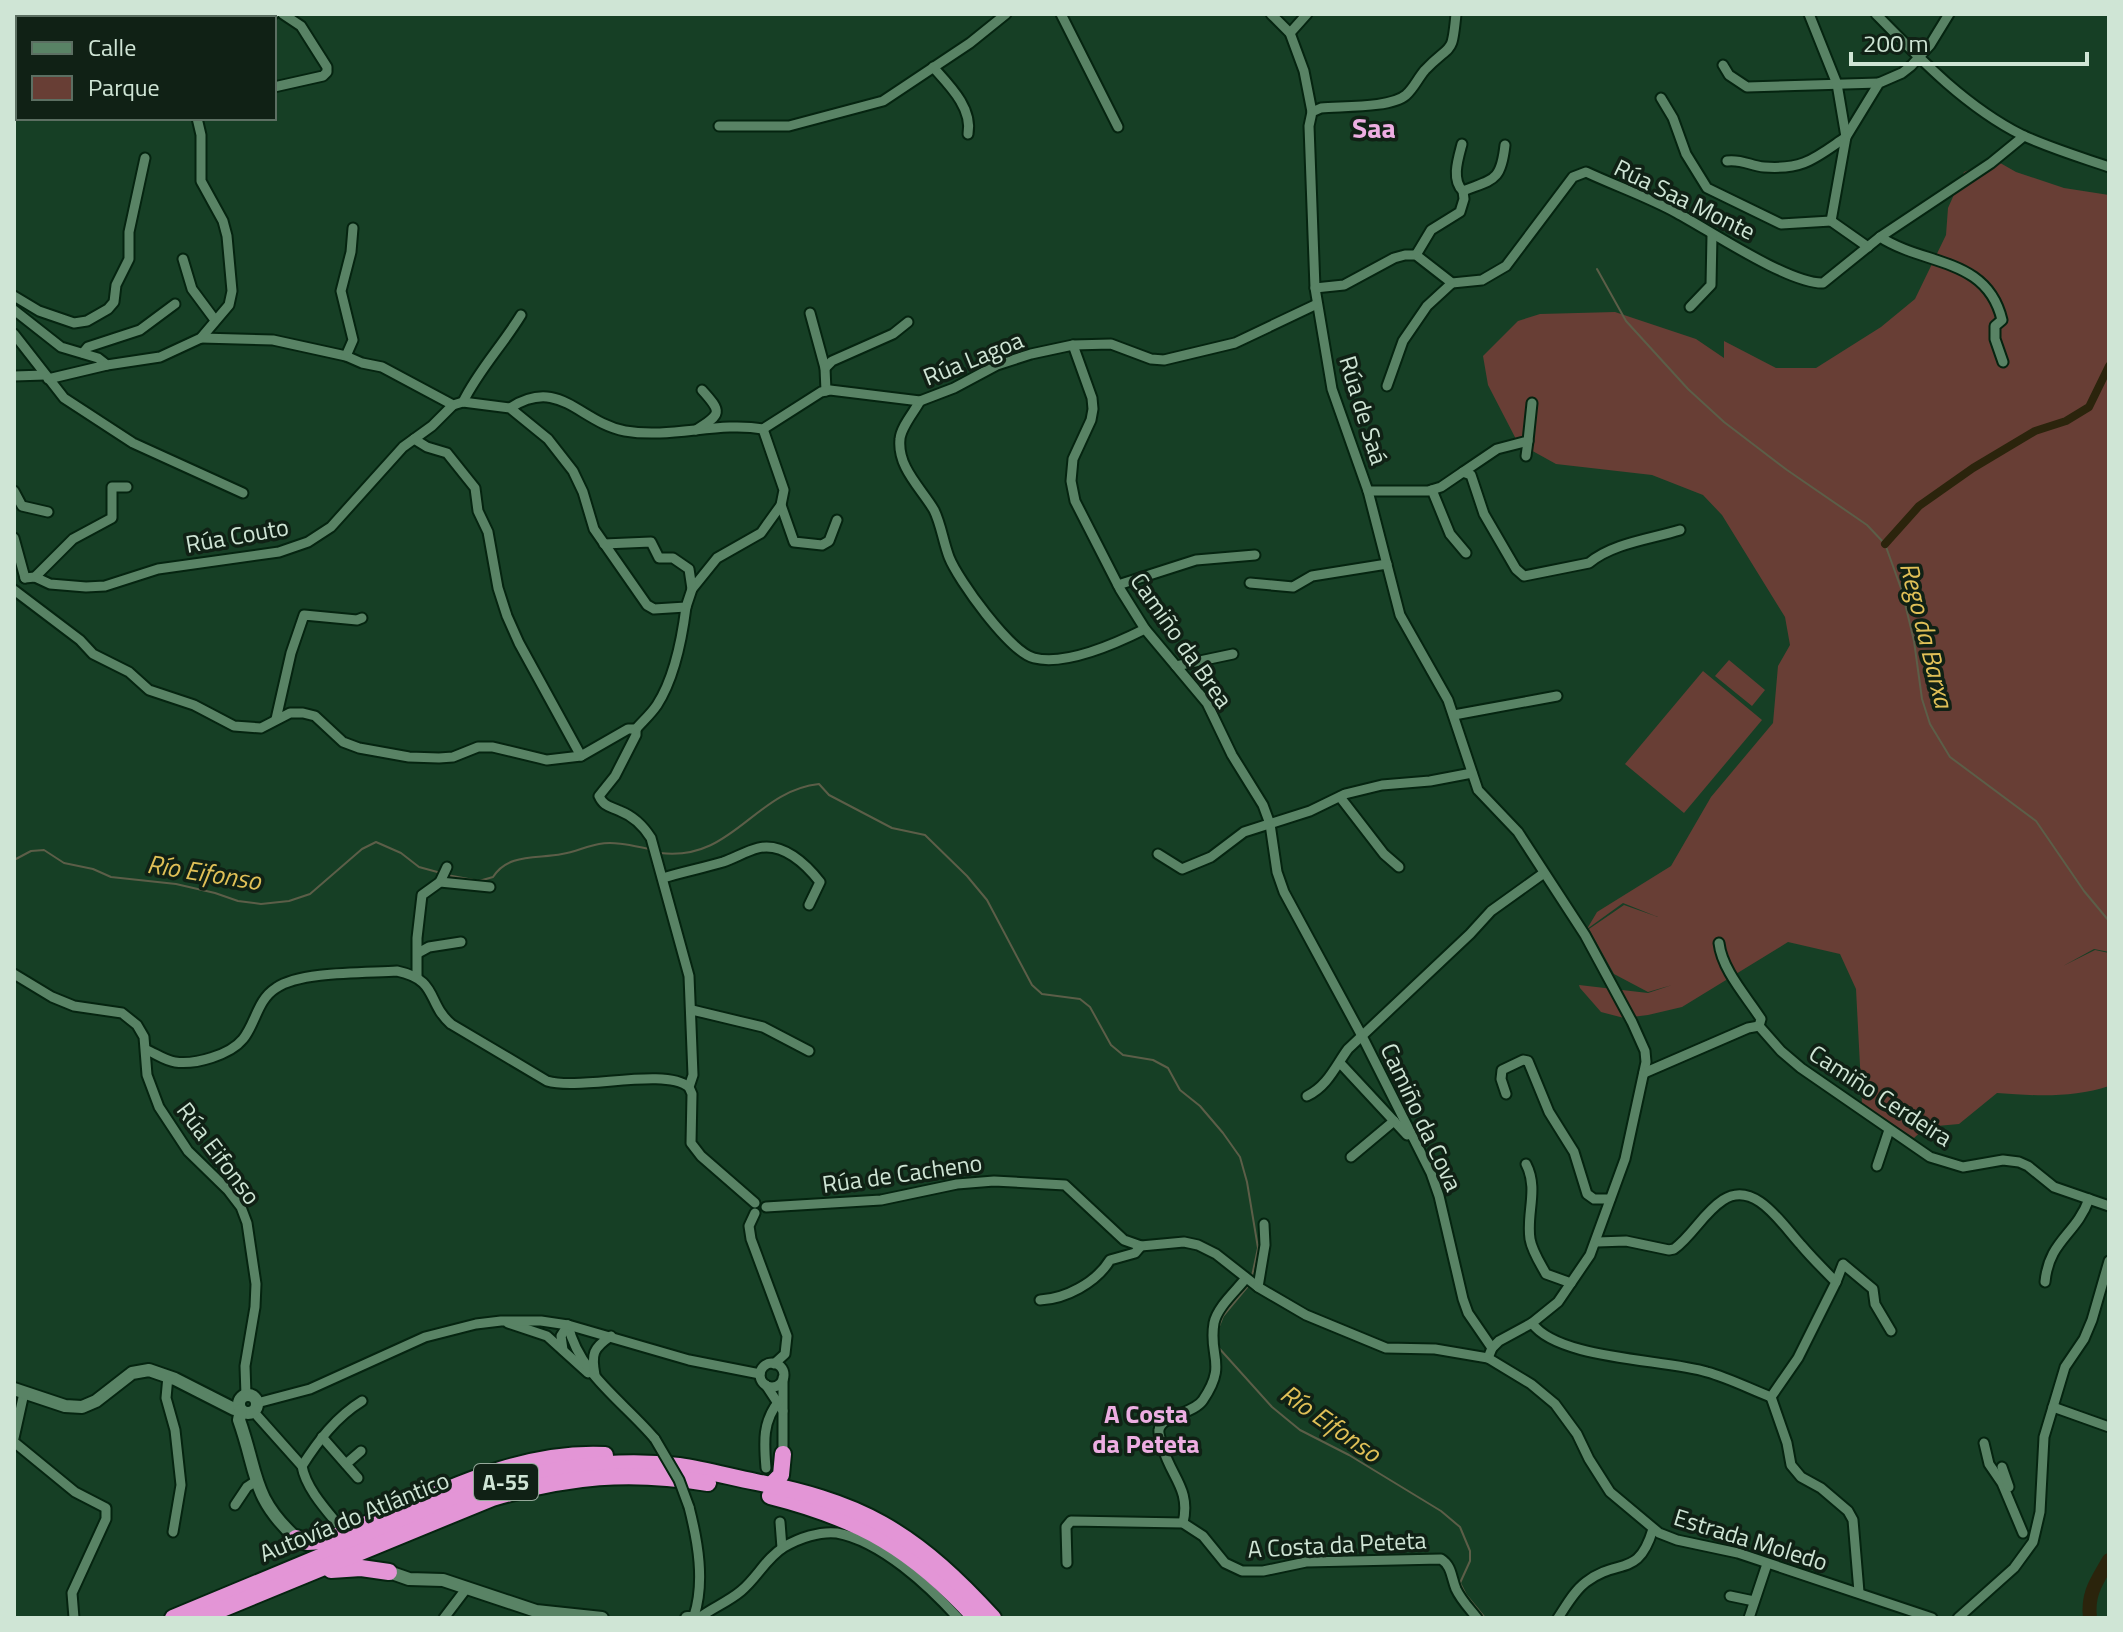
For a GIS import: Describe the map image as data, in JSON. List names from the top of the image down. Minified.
{"streets":{"highway":["A-55","Autovía do Atlántico"],"street":["Rúa Saa Monte","Rúa Lagoa","Rúa de Saá","Rúa Couto","Camiño da Brea","Camiño Cerdeira","Camiño da Cova","Rúa Eifonso","Rúa de Cacheno","Estrada Moledo","A Costa da Peteta"]},"crossings":[["Rúa Lagoa","Rúa de Saá"],["Rúa Lagoa","Camiño da Brea"],["Camiño da Brea","Camiño da Cova"]],"districts":["Saa","A Costa da Peteta"],"water":["Rego da Barxa","Río Eifonso"],"legend":["Calle","Parque"],"scale_bar":"200 m"}
